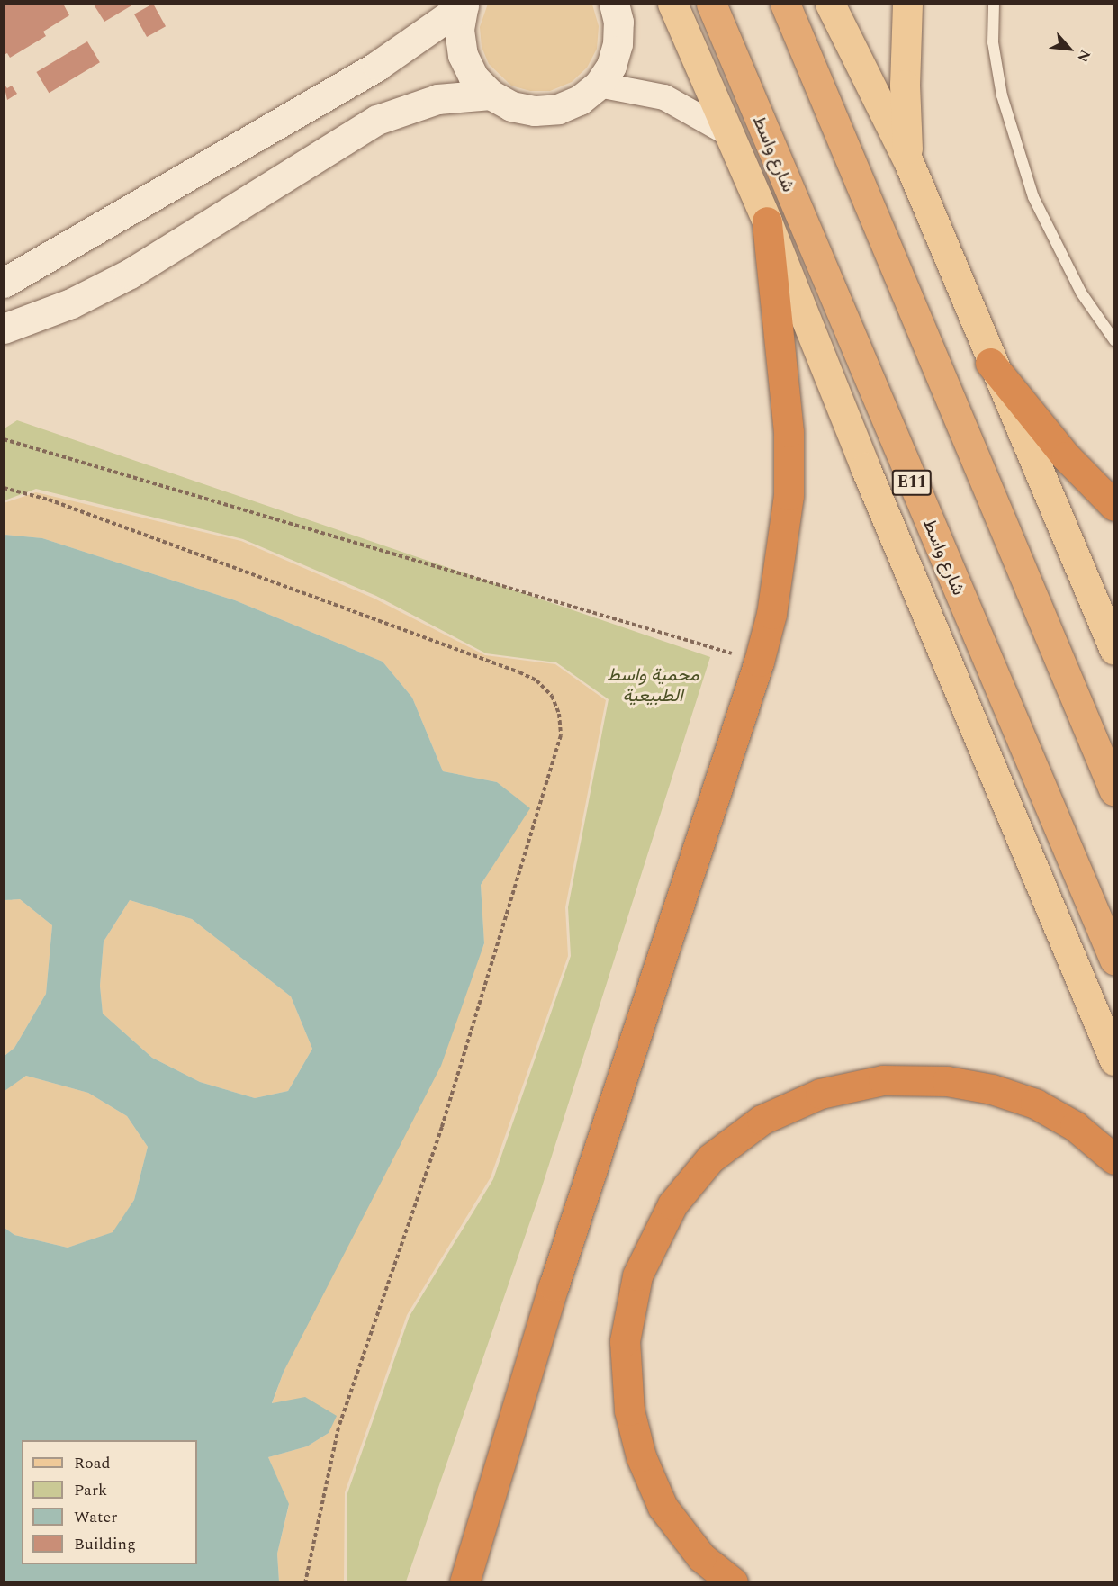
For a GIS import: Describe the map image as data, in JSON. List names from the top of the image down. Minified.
{"streets":{"highway":["شارع واسط","E11"]},"parks":["محمية واسط الطبيعية"],"legend":["Road","Park","Water","Building"],"north":"bottom right"}
